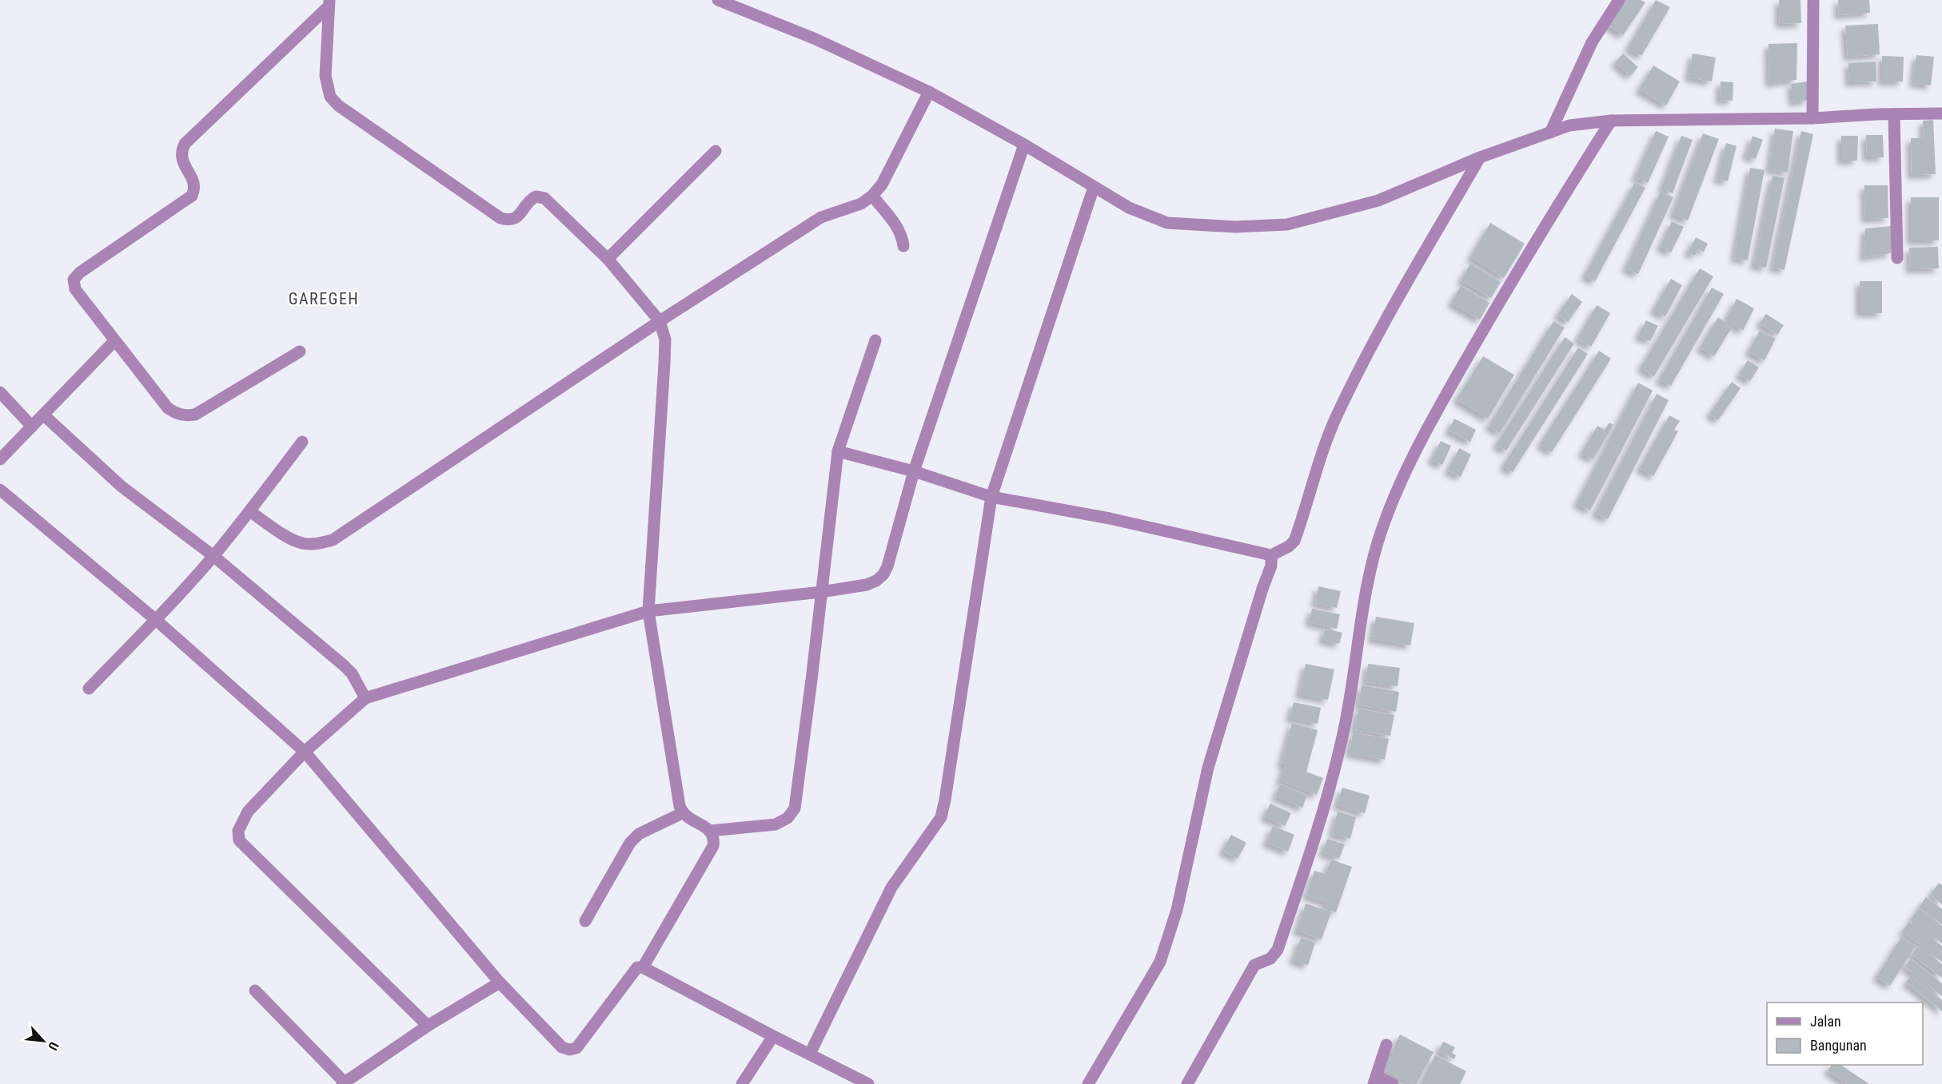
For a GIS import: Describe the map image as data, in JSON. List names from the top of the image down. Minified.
{"districts":["GAREGEH"],"legend":["Jalan","Bangunan"],"north":"bottom right"}
